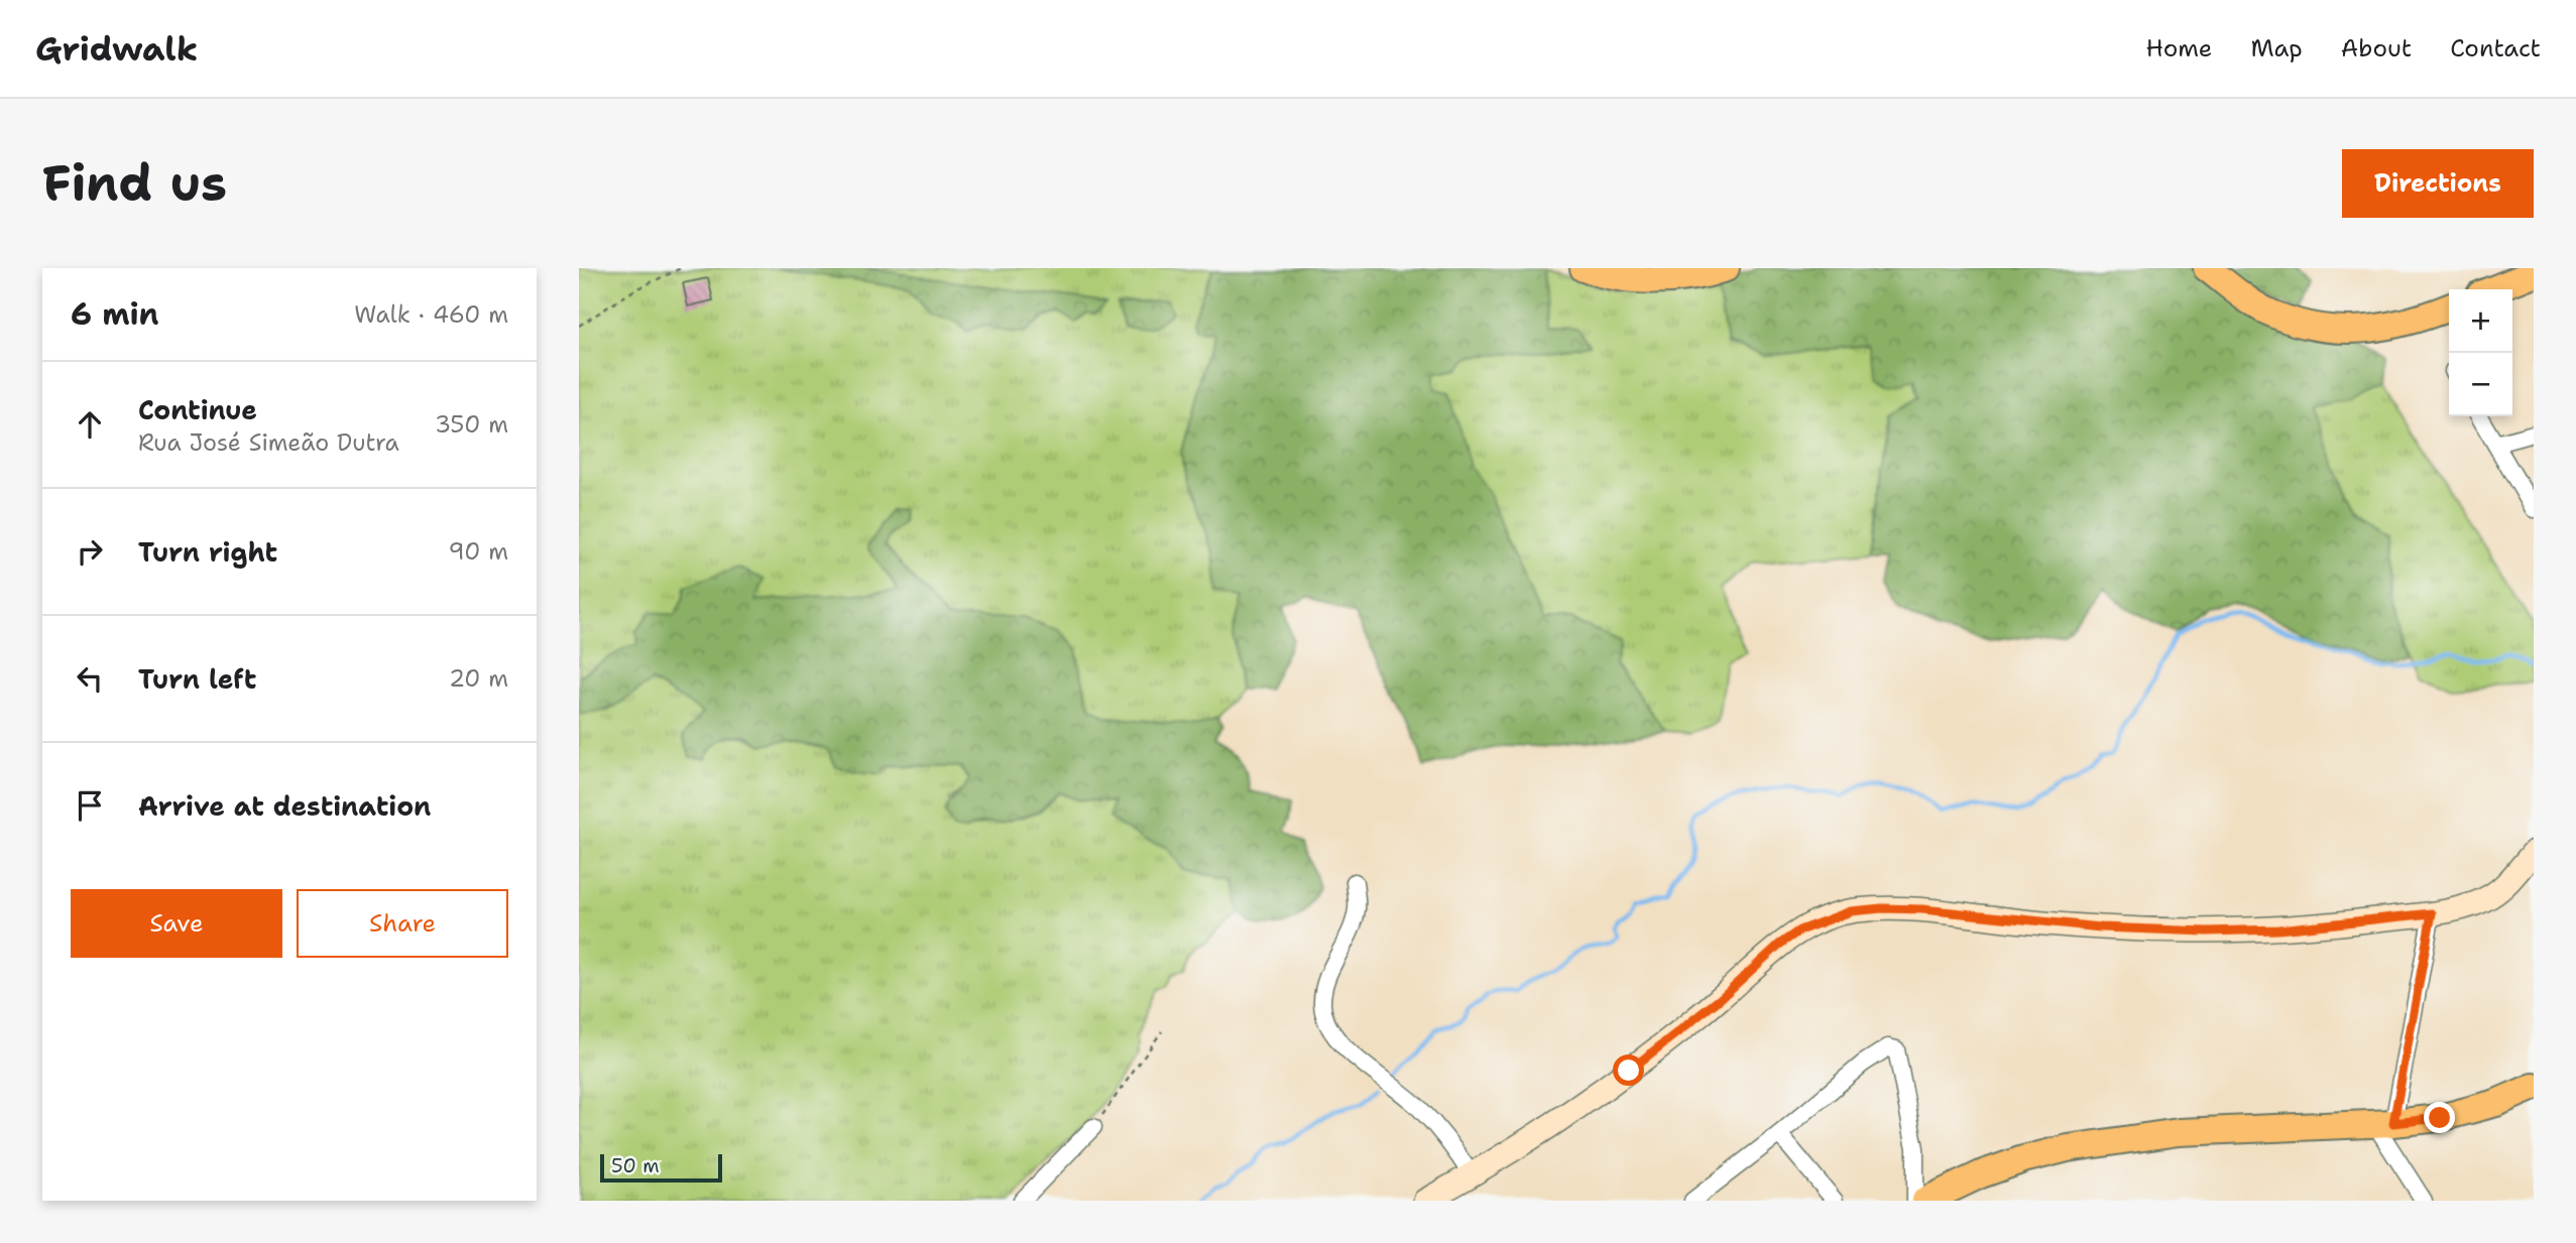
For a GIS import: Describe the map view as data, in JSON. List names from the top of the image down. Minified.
{"scale_bar":"50 m","page":{"header":"Gridwalk","nav":["Home","Map","About","Contact"],"buttons":["Directions",["Save","Share"]],"title":"Find us","heading":["6 min","Walk · 460 m"],"map_buttons":["+","−"],"list":[["Continue","Rua José Simeão Dutra","350 m"],["Turn right","90 m"],["Turn left","20 m"],"Arrive at destination"],"scale":"50 m"}}
